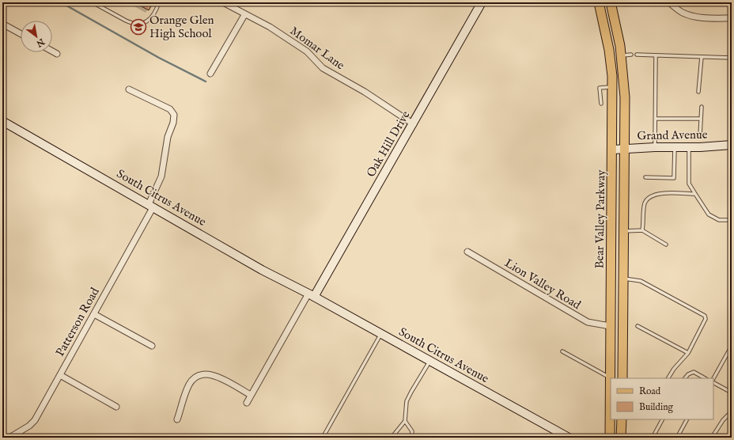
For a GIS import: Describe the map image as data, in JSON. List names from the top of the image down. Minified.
{"streets":{"main road":["Bear Valley Parkway"],"street":["Momar Lane","Grand Avenue","Oak Hill Drive","South Citrus Avenue","Lion Valley Road","Patterson Road"]},"crossings":[["Momar Lane","Oak Hill Drive"],["Grand Avenue","Bear Valley Parkway"],["Oak Hill Drive","South Citrus Avenue"],["South Citrus Avenue","Patterson Road"],["Bear Valley Parkway","Lion Valley Road"]],"places":{"school or university":["Orange Glen High School"]},"legend":["Road","Building"],"north":"bottom right"}
